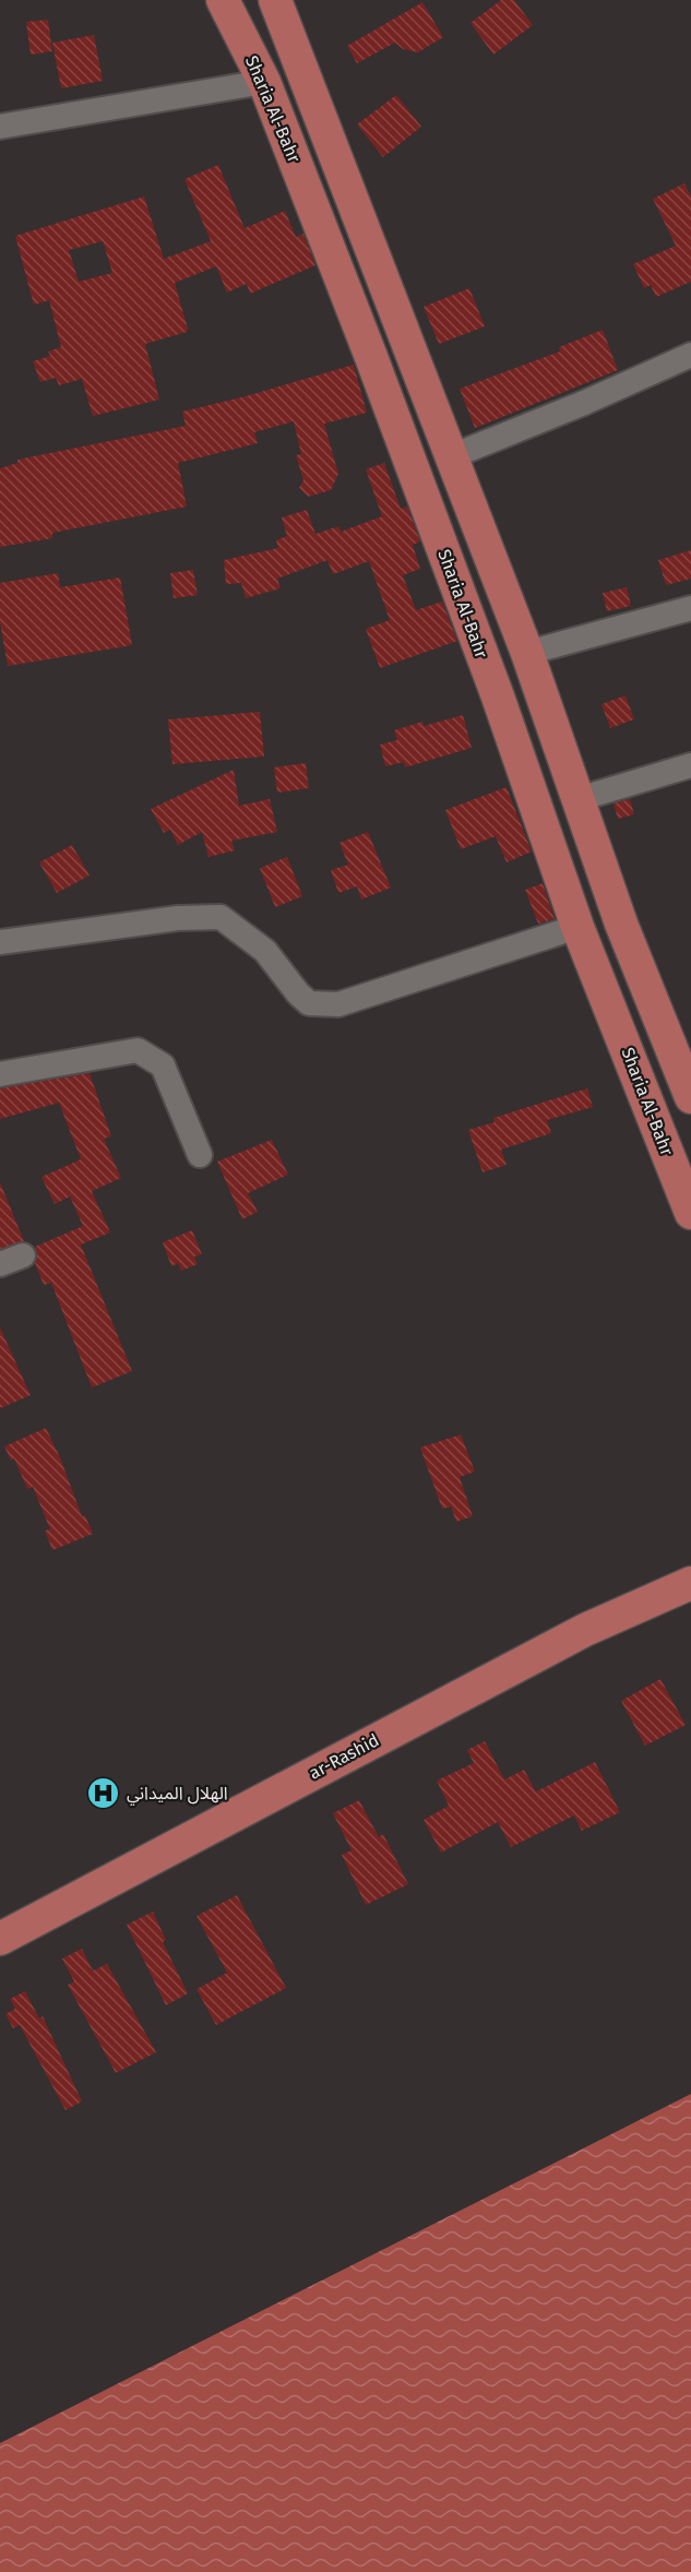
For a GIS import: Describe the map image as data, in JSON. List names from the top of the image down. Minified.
{"streets":{"main road":["Sharia Al-Bahr","ar-Rashid"]},"places":{"hospital":["الهلال الميداني"]}}
